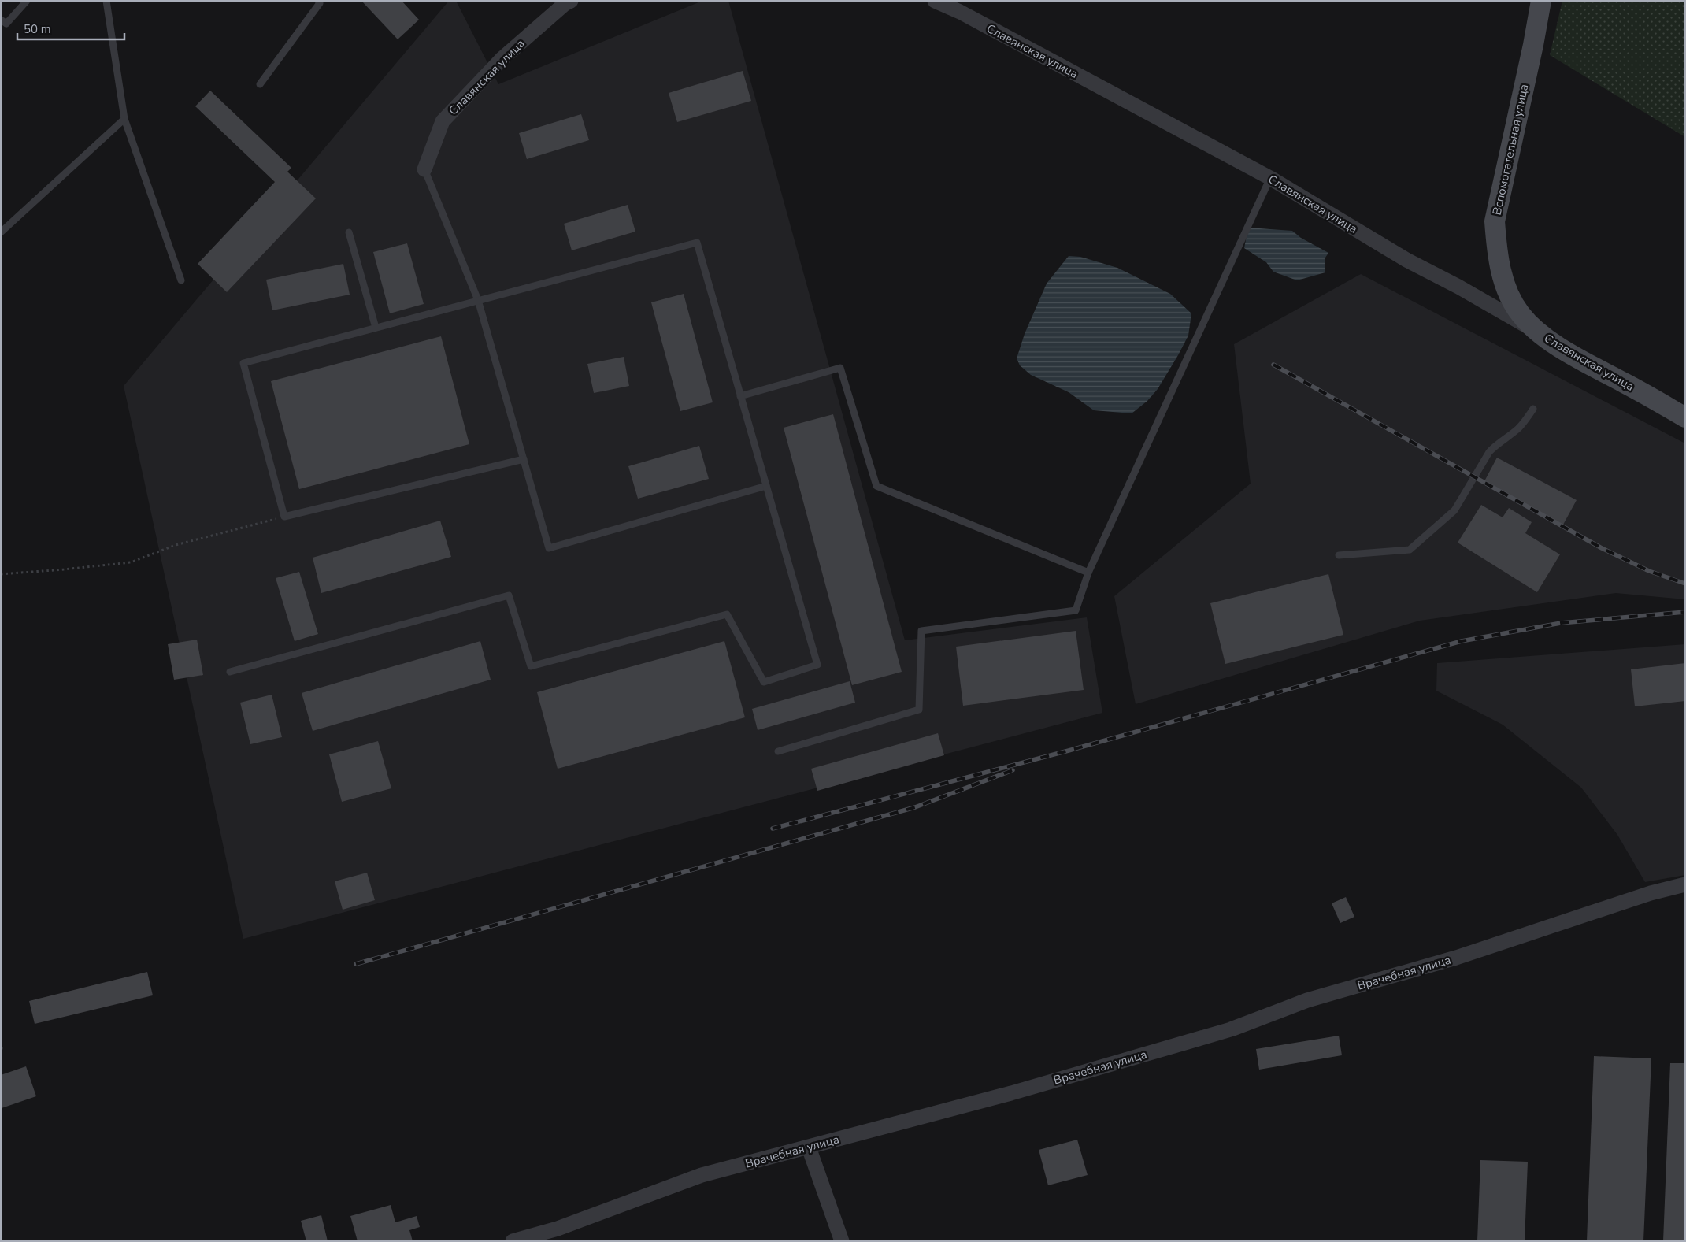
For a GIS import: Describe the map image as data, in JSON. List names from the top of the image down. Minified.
{"streets":{"main road":["Славянская улица","Вспомогательная улица"],"street":["Врачебная улица"]},"crossings":[["Славянская улица","Вспомогательная улица"]],"scale_bar":"50 m"}
